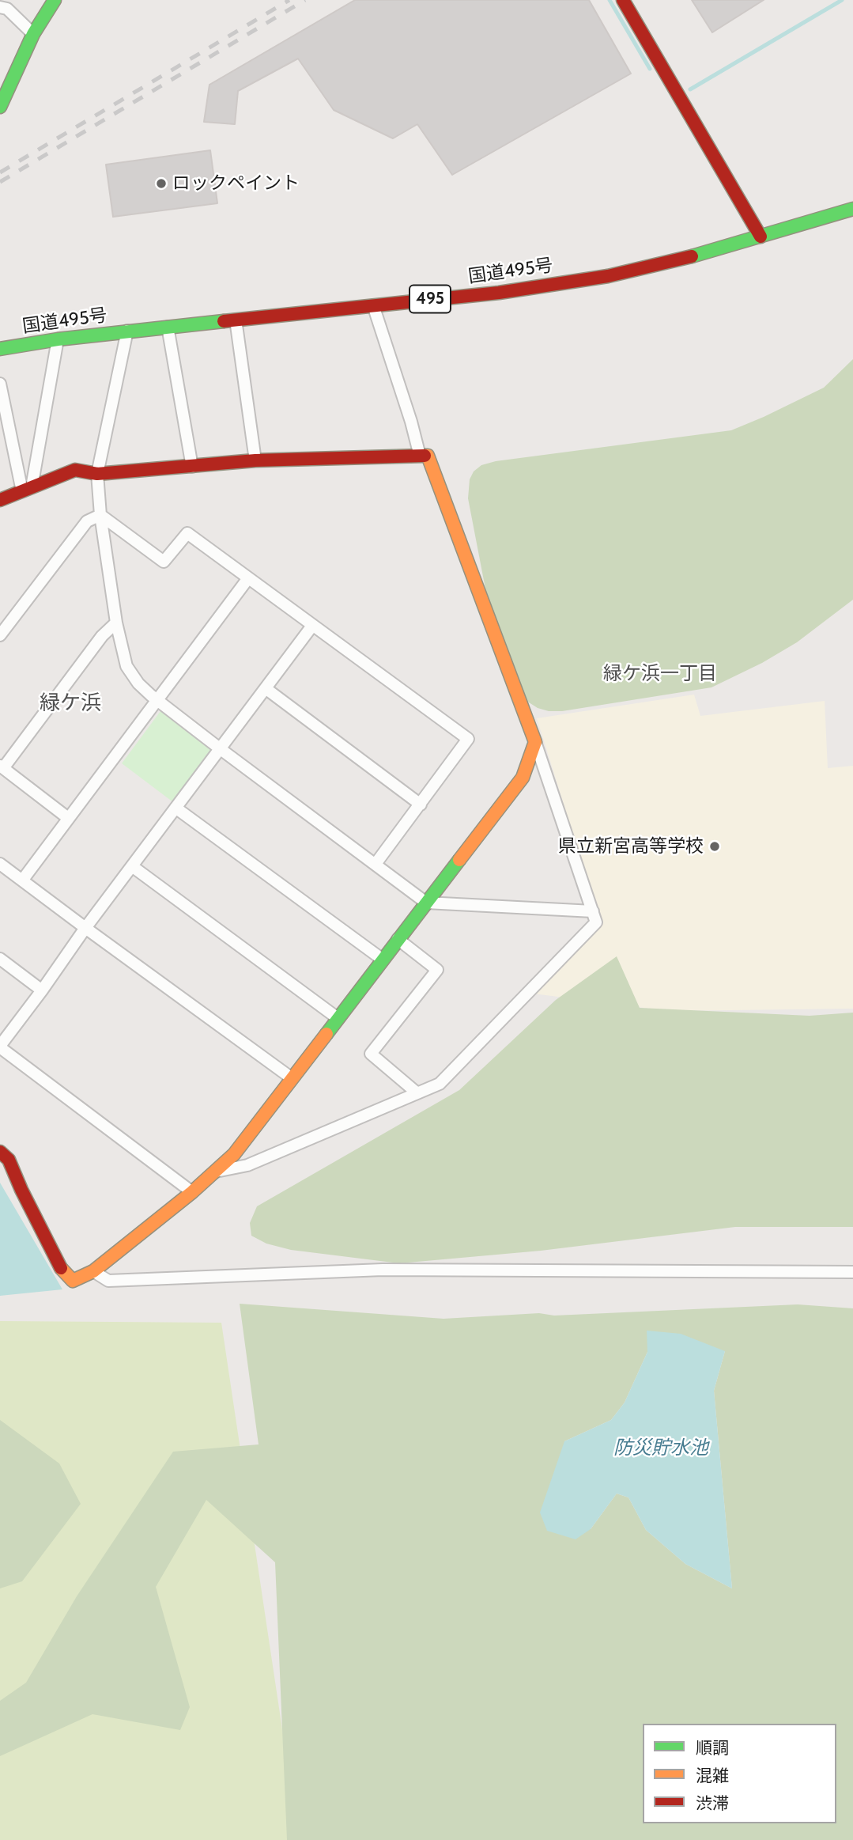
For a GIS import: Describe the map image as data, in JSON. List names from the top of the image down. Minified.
{"streets":{"main road":["国道495号","495"]},"districts":["緑ケ浜一丁目","緑ケ浜"],"water":["防災貯水池"],"places":["ロックペイント","県立新宮高等学校"],"legend":["順調","混雑","渋滞"]}
